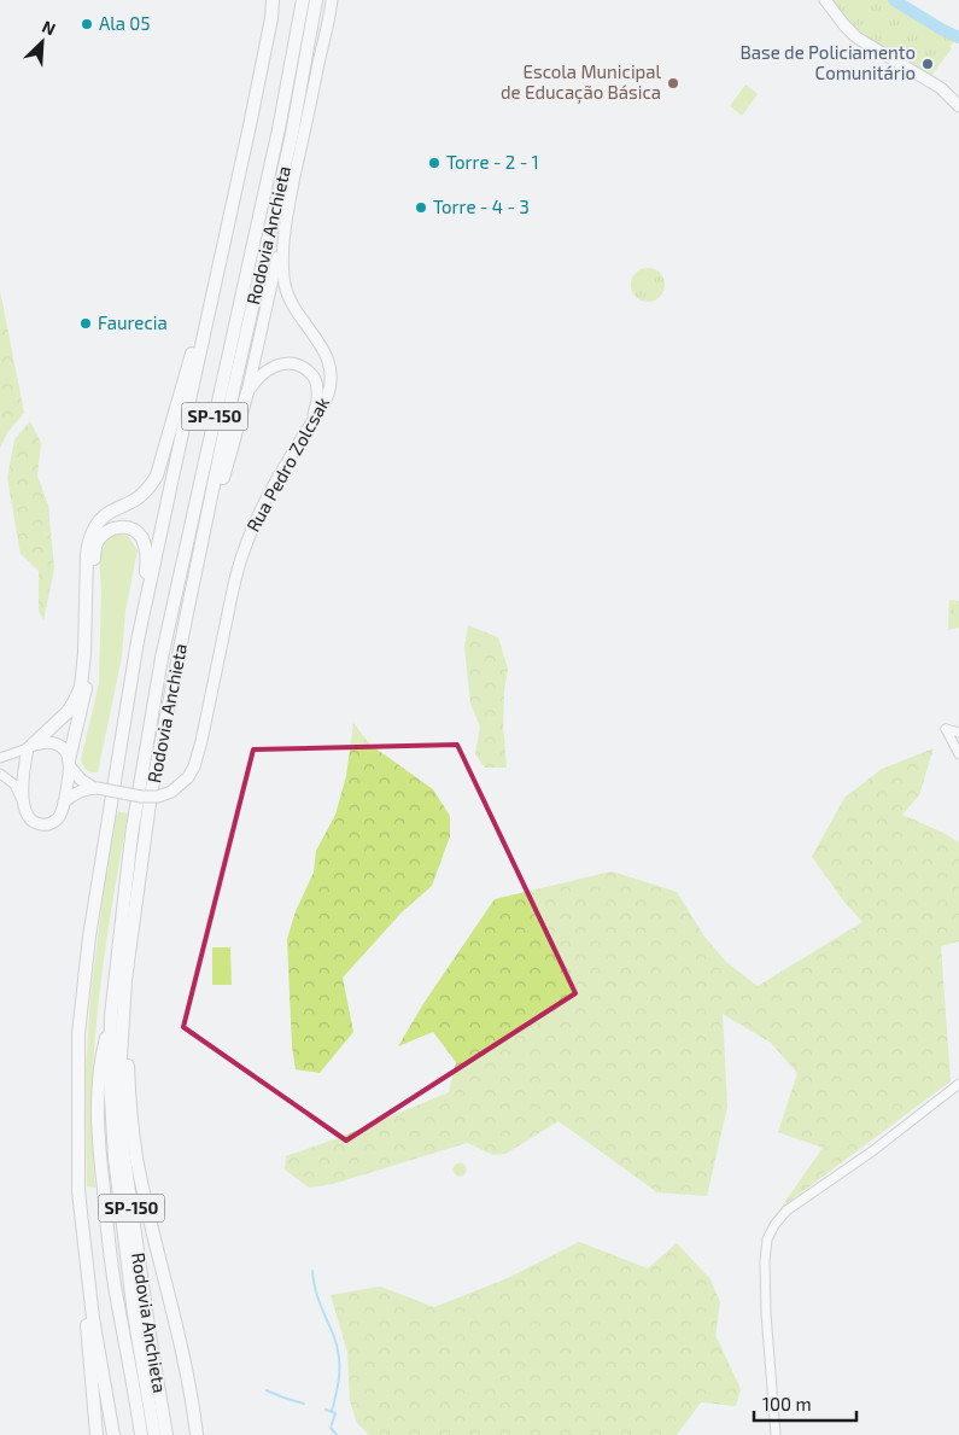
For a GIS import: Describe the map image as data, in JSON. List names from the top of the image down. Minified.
{"streets":{"highway":["Rodovia Anchieta","SP-150"],"main road":["Rua Pedro Zolcsak"]},"places":["Ala 05","Base de Policiamento Comunitário","Escola Municipal de Educação Básica","Torre - 2 - 1","Torre - 4 - 3","Faurecia"],"scale_bar":"100 m","north":"top right"}
